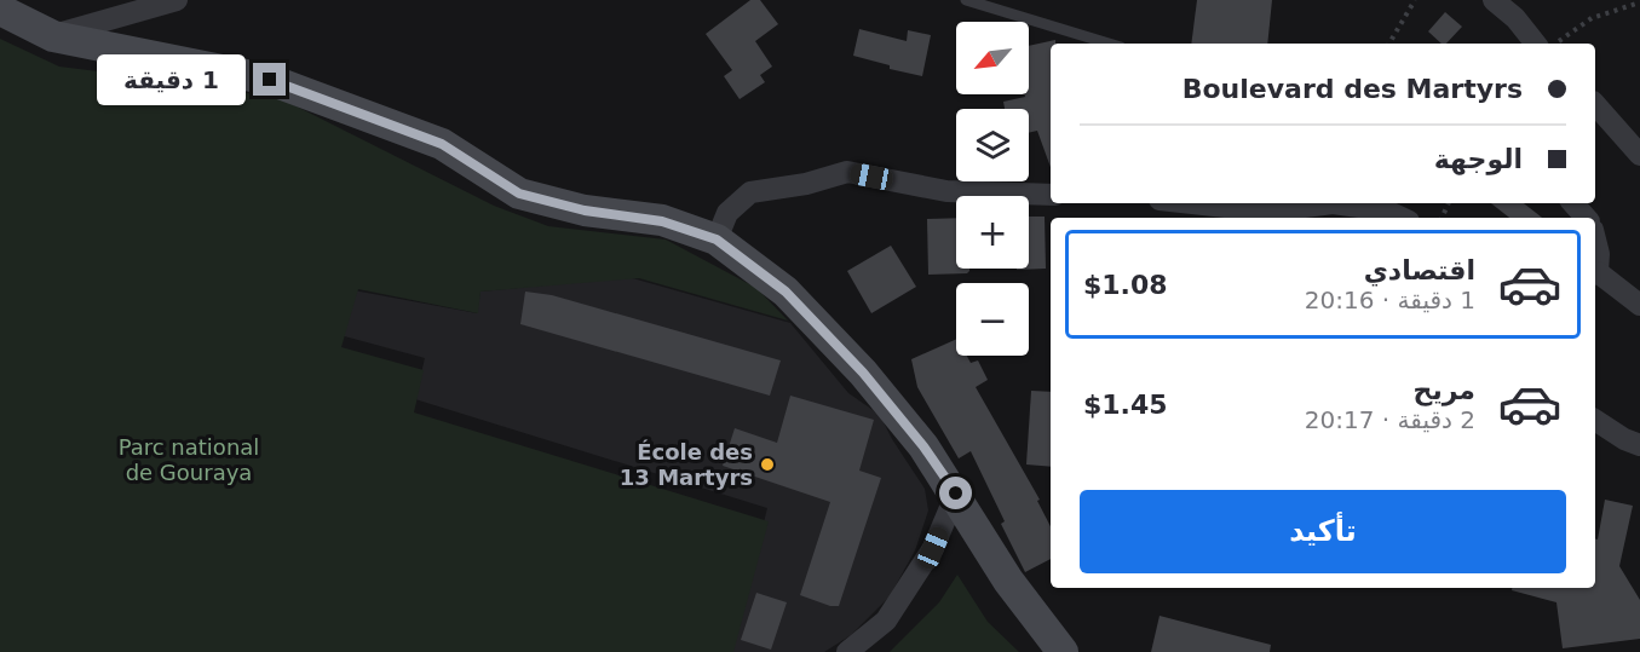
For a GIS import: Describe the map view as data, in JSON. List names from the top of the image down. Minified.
{"parks":["Parc national de Gouraya"],"places":["École des 13 Martyrs"],"north":"bottom left","page":{"map_buttons":["+","−"],"banner":["Boulevard des Martyrs","الوجهة"],"bubble":"1 دقيقة","list":[{"name":"اقتصادي","note":"1 دقيقة · 20:16","value":"$1.08"},{"name":"مريح","note":"2 دقيقة · 20:17","value":"$1.45"}],"buttons":"تأكيد"}}
